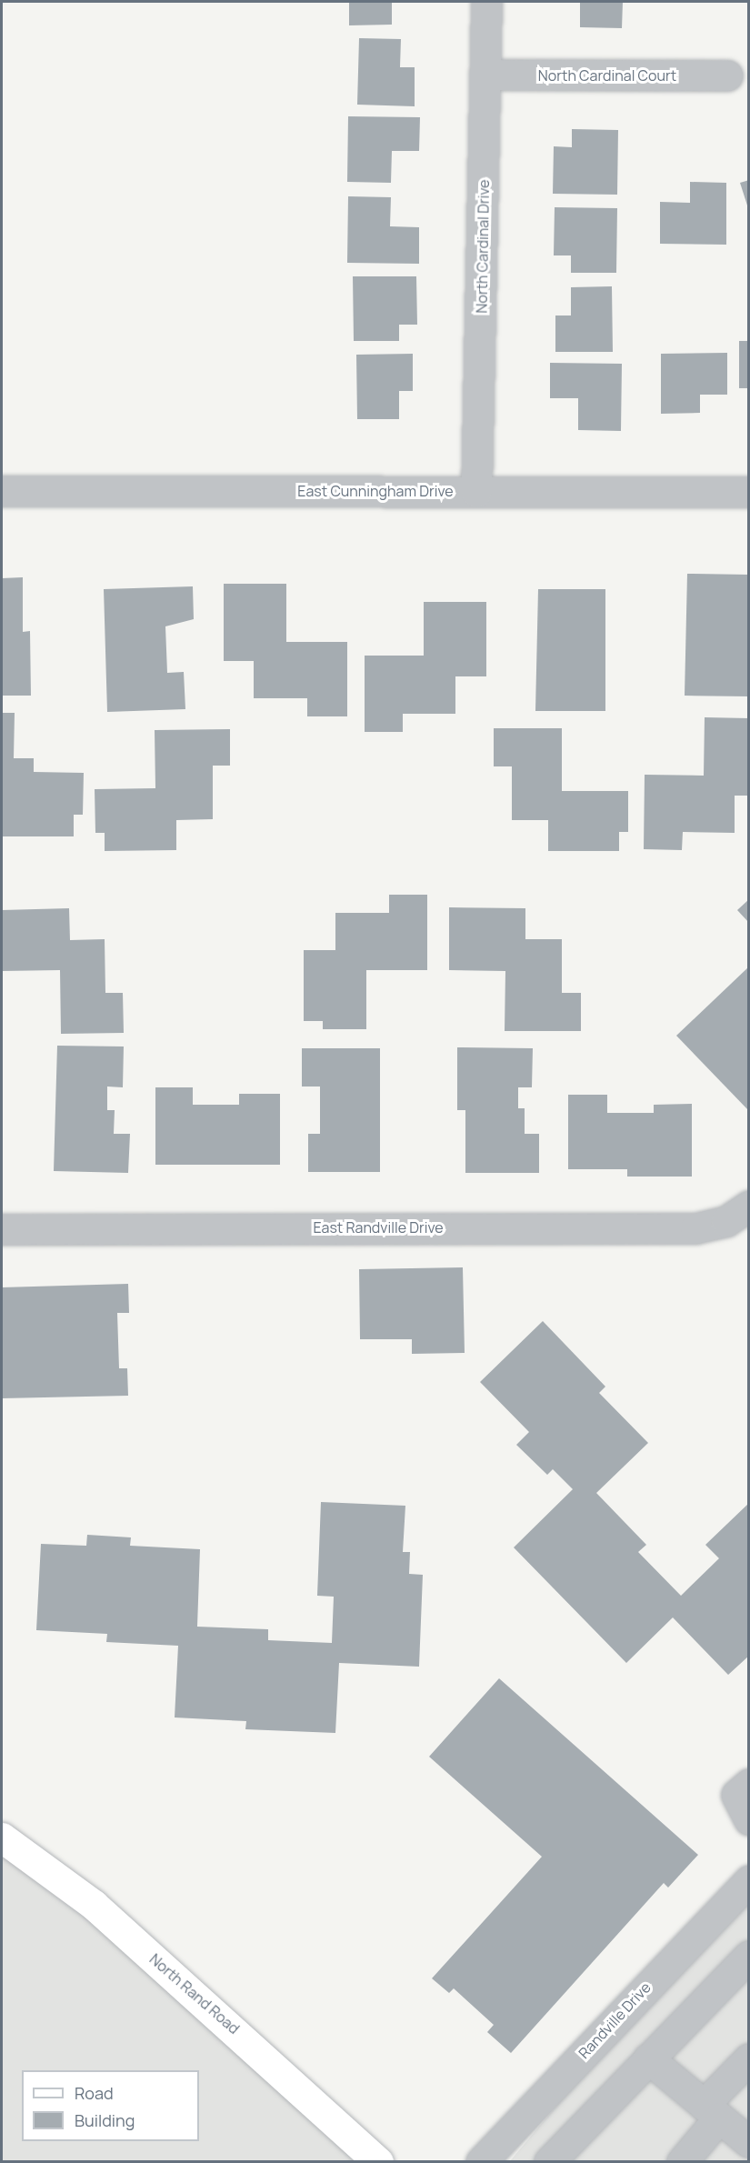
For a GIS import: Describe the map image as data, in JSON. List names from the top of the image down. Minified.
{"streets":{"main road":["North Rand Road"],"street":["North Cardinal Court","North Cardinal Drive","East Cunningham Drive","East Randville Drive","Randville Drive"]},"crossings":[["North Cardinal Court","North Cardinal Drive"],["North Cardinal Drive","East Cunningham Drive"]],"legend":["Road","Building"]}
